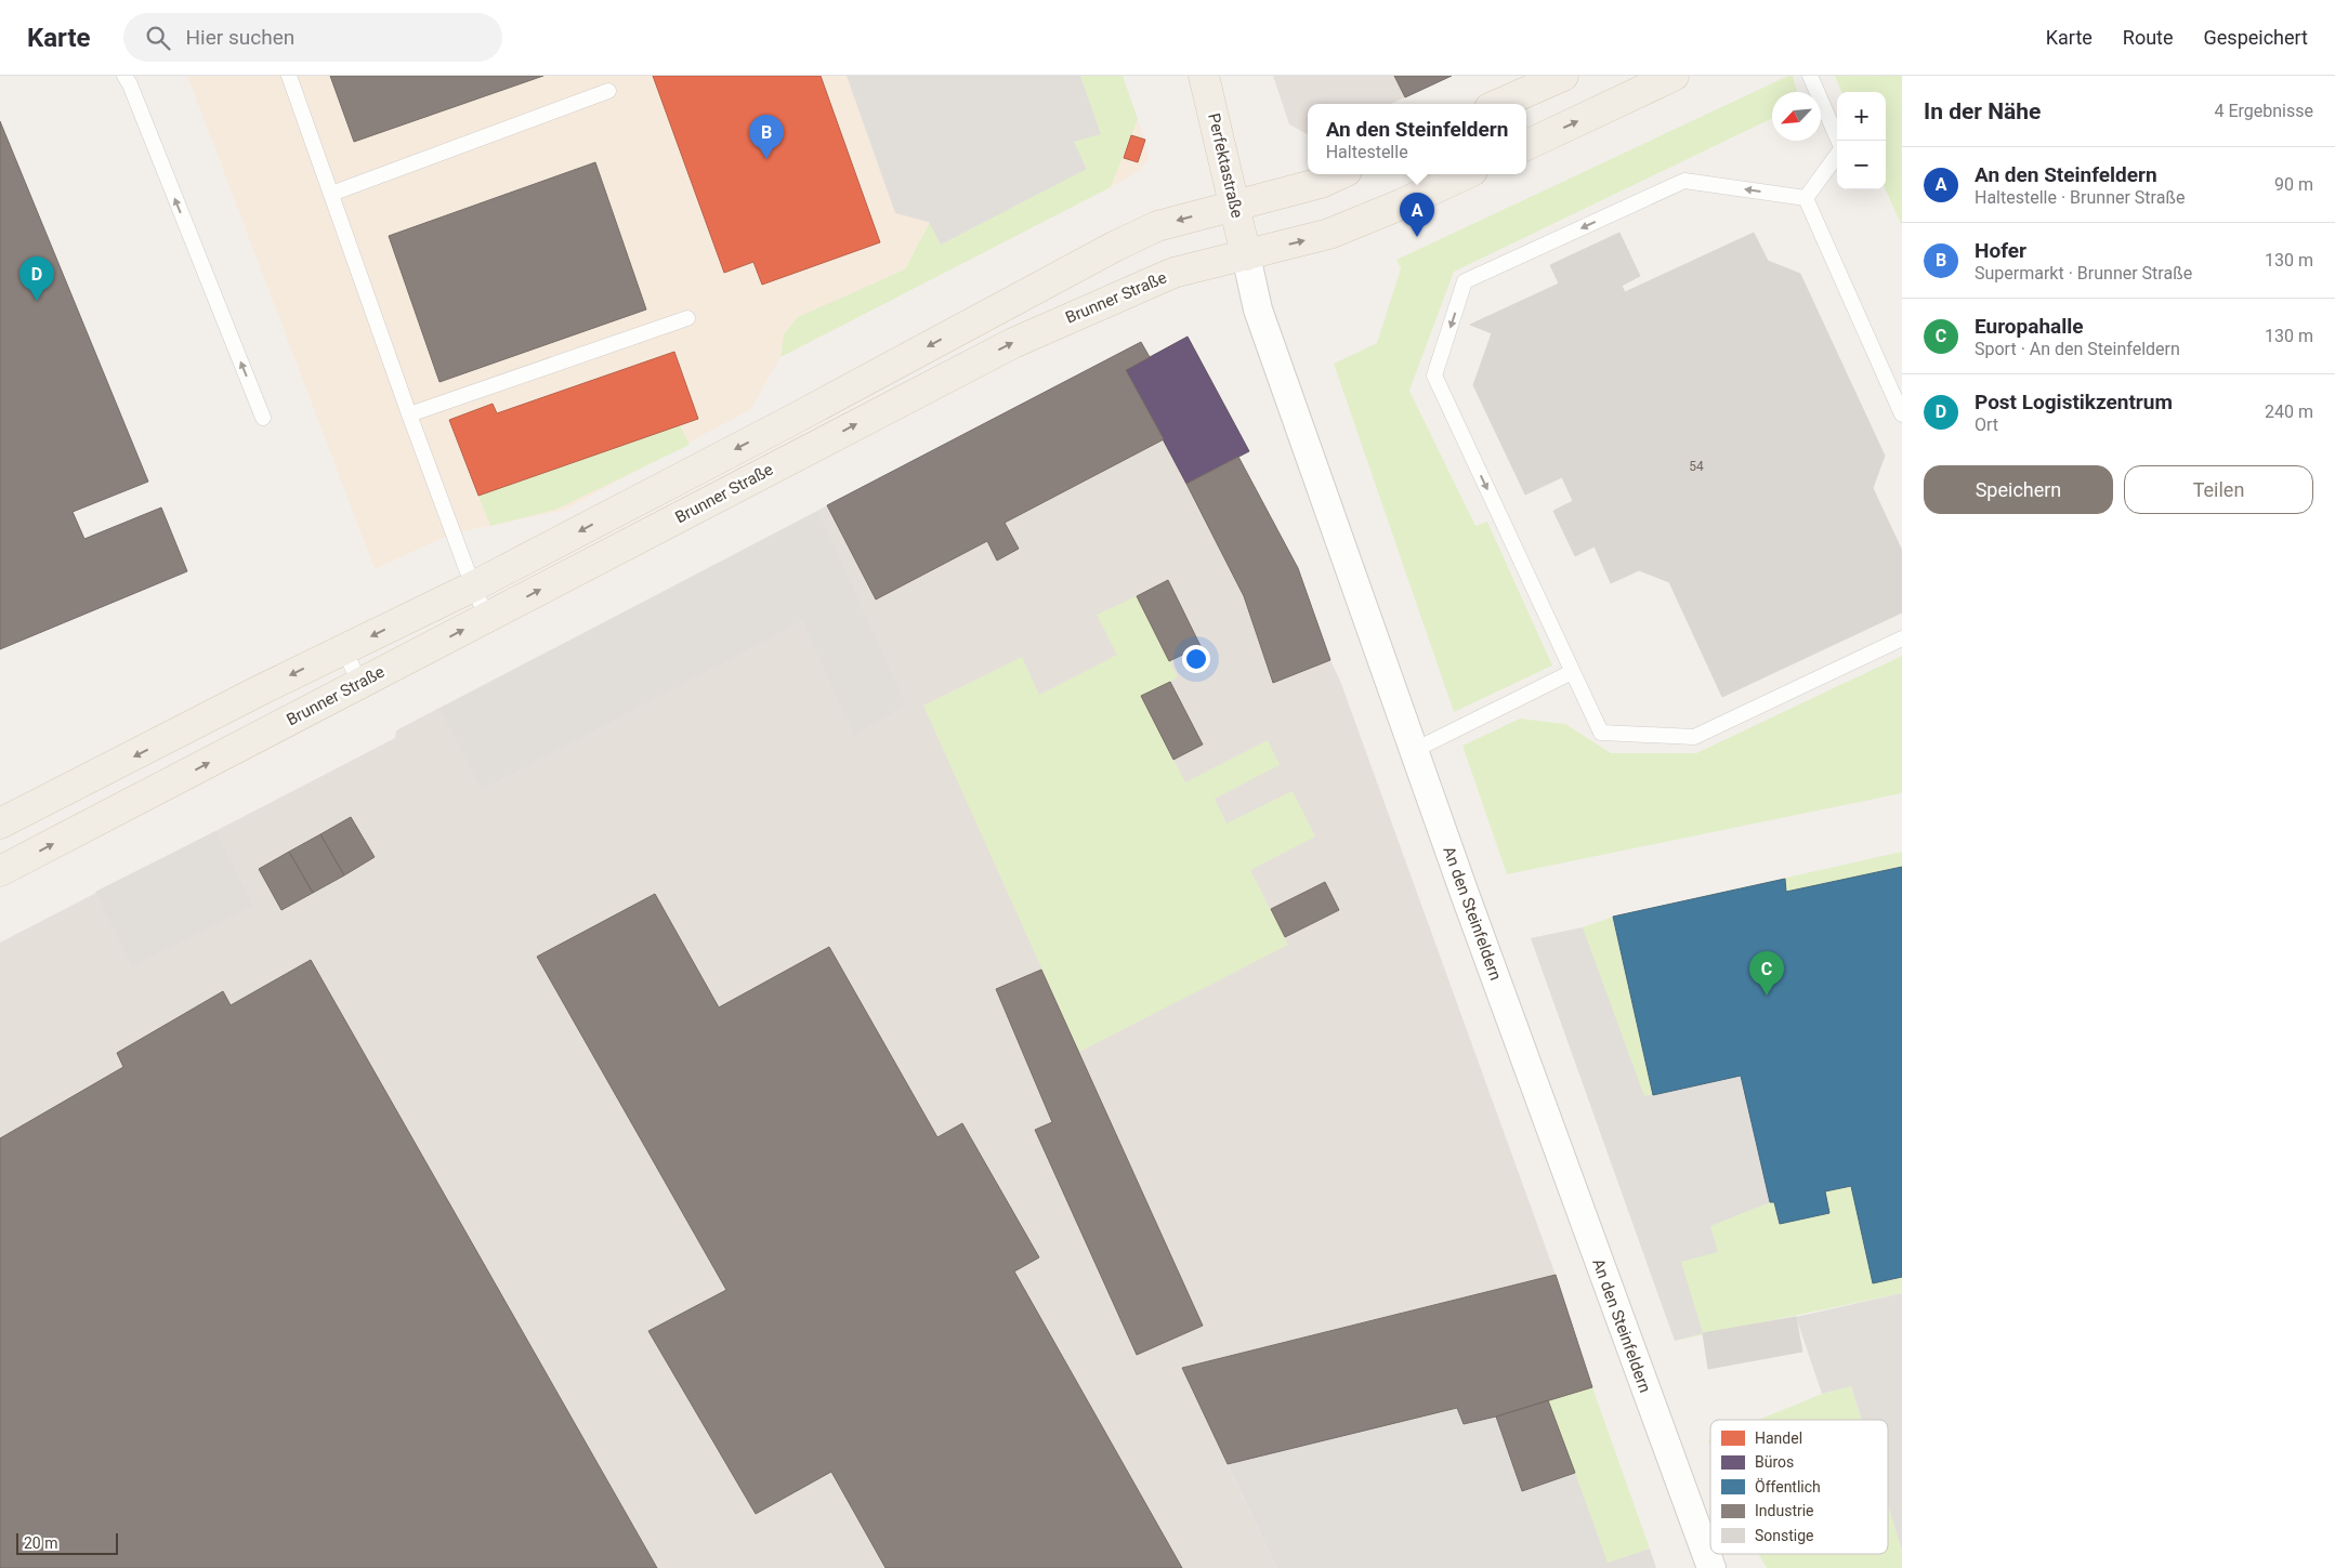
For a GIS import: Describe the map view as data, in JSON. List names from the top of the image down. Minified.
{"streets":{"main road":["Perfektastraße","Brunner Straße"],"street":["An den Steinfeldern"]},"crossings":[["Perfektastraße","Brunner Straße"],["Perfektastraße","An den Steinfeldern"],["Brunner Straße","An den Steinfeldern"]],"house_numbers":["54"],"legend":["Handel","Büros","Öffentlich","Industrie","Sonstige"],"scale_bar":"20 m","north":"bottom left","page":{"header":"Karte","search":"Hier suchen","nav":["Karte","Route","Gespeichert"],"heading":["In der Nähe","4 Ergebnisse"],"map_buttons":["+","−"],"popup":["An den Steinfeldern","Haltestelle"],"pins":["B","A","D","C"],"list":[{"mark":"A","name":"An den Steinfeldern","note":"Haltestelle · Brunner Straße","value":"90 m"},{"mark":"B","name":"Hofer","note":"Supermarkt · Brunner Straße","value":"130 m"},{"mark":"C","name":"Europahalle","note":"Sport · An den Steinfeldern","value":"130 m"},{"mark":"D","name":"Post Logistikzentrum","note":"Ort","value":"240 m"}],"buttons":["Speichern","Teilen"],"scale":"20 m"}}
